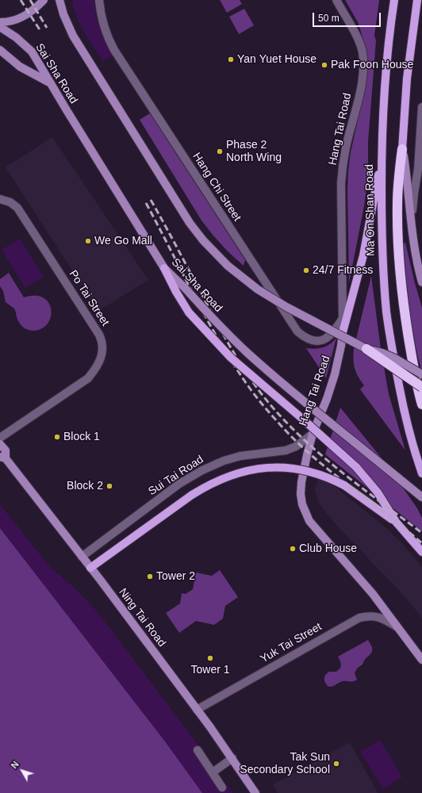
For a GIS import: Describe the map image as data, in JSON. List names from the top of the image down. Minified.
{"streets":{"main road":["Sai Sha Road","Hang Tai Road","Ma On Shan Road","Ning Tai Road"],"street":["Hang Chi Street","Po Tai Street","Sui Tai Road","Yuk Tai Street"]},"crossings":[["Hang Tai Road","Hang Chi Street"],["Hang Tai Road","Sui Tai Road"],["Hang Tai Road","Yuk Tai Street"],["Sui Tai Road","Ning Tai Road"],["Ning Tai Road","Yuk Tai Street"]],"places":["Yan Yuet House","Pak Foon House","Phase 2 North Wing","We Go Mall","24/7 Fitness","Block 1","Block 2","Club House","Tower 2","Tower 1","Tak Sun Secondary School"],"scale_bar":"50 m","north":"top left"}
